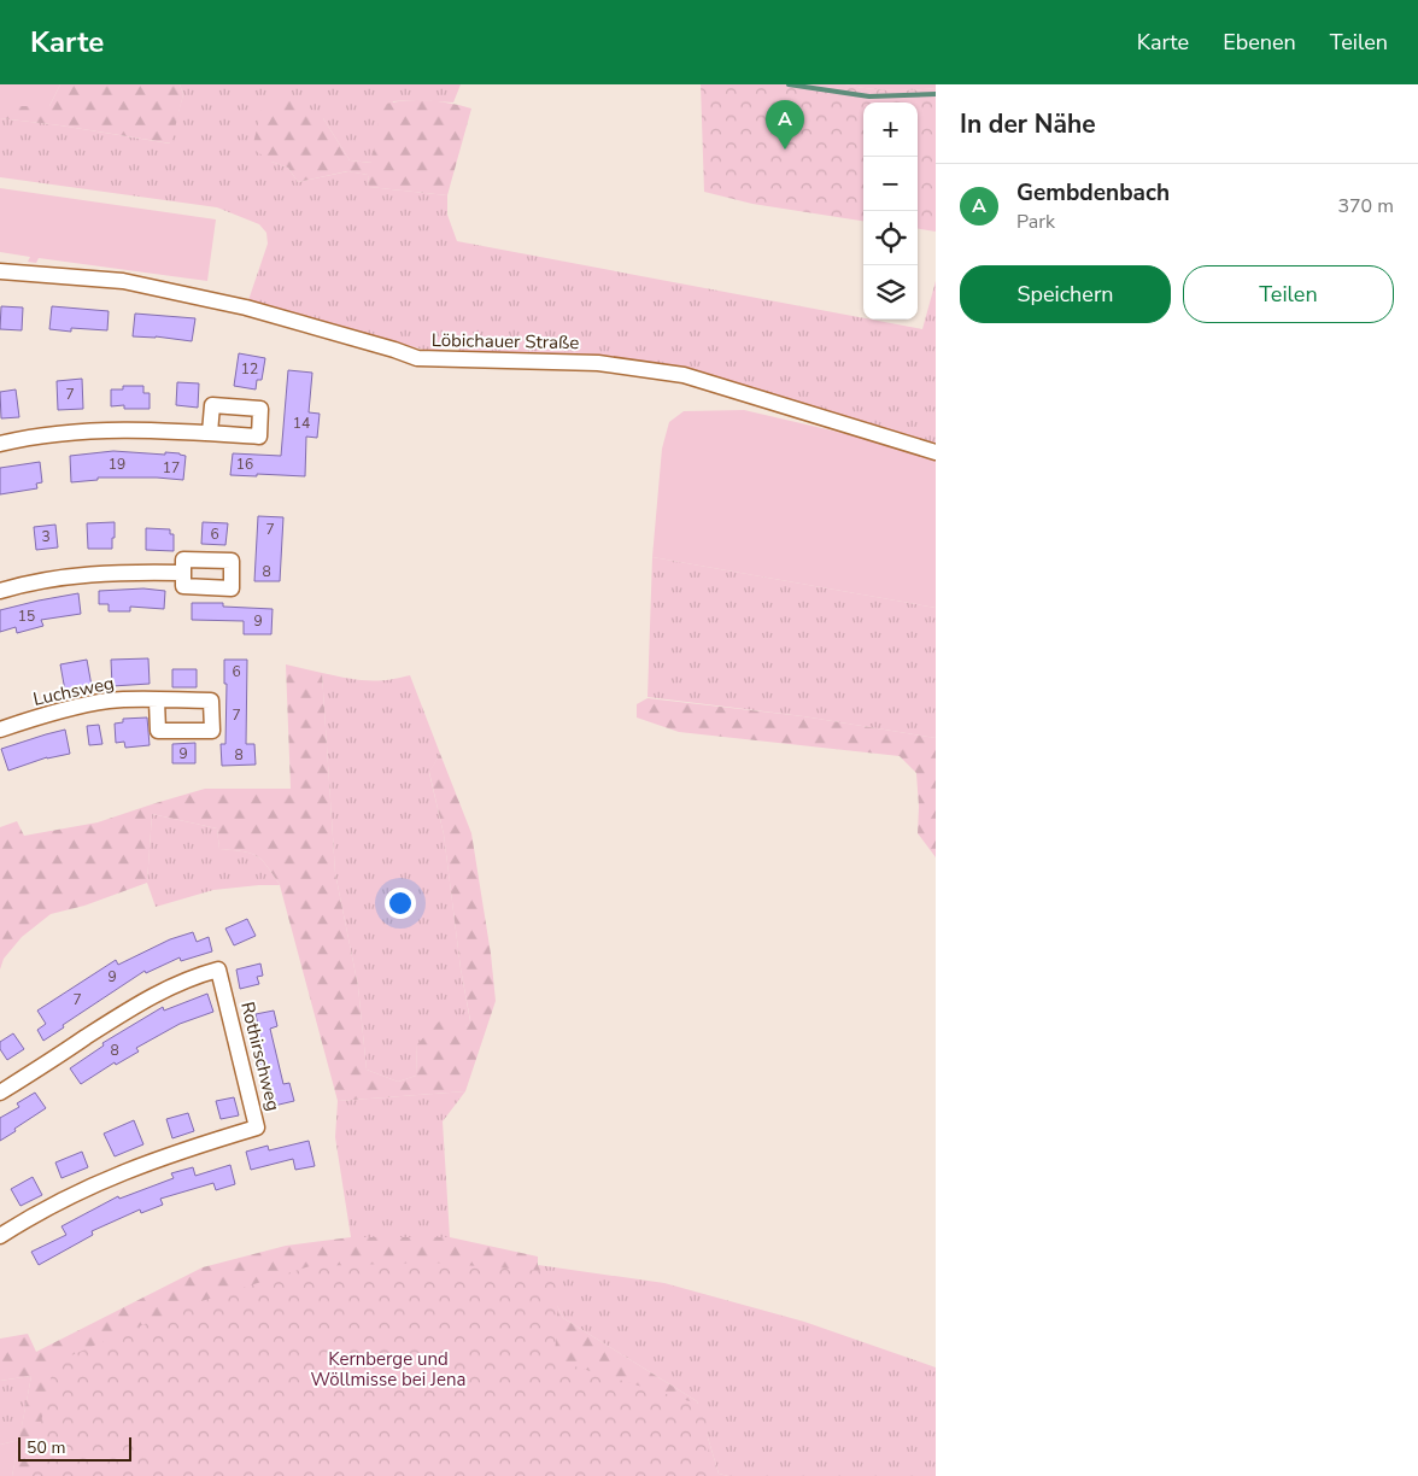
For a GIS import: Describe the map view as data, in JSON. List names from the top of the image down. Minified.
{"streets":{"street":["Löbichauer Straße","Luchsweg","Rothirschweg"]},"parks":["Kernberge und Wöllmisse bei Jena"],"house_numbers":["12","7","14","19","16","17","7","6","3","8","15","9","6","7","9","8","9","7","8"],"scale_bar":"50 m","page":{"header":"Karte","nav":["Karte","Ebenen","Teilen"],"heading":"In der Nähe","pins":"A","map_buttons":["+","−"],"list":[{"mark":"A","name":"Gembdenbach","note":"Park","value":"370 m"}],"buttons":["Speichern","Teilen"],"scale":"50 m"}}
